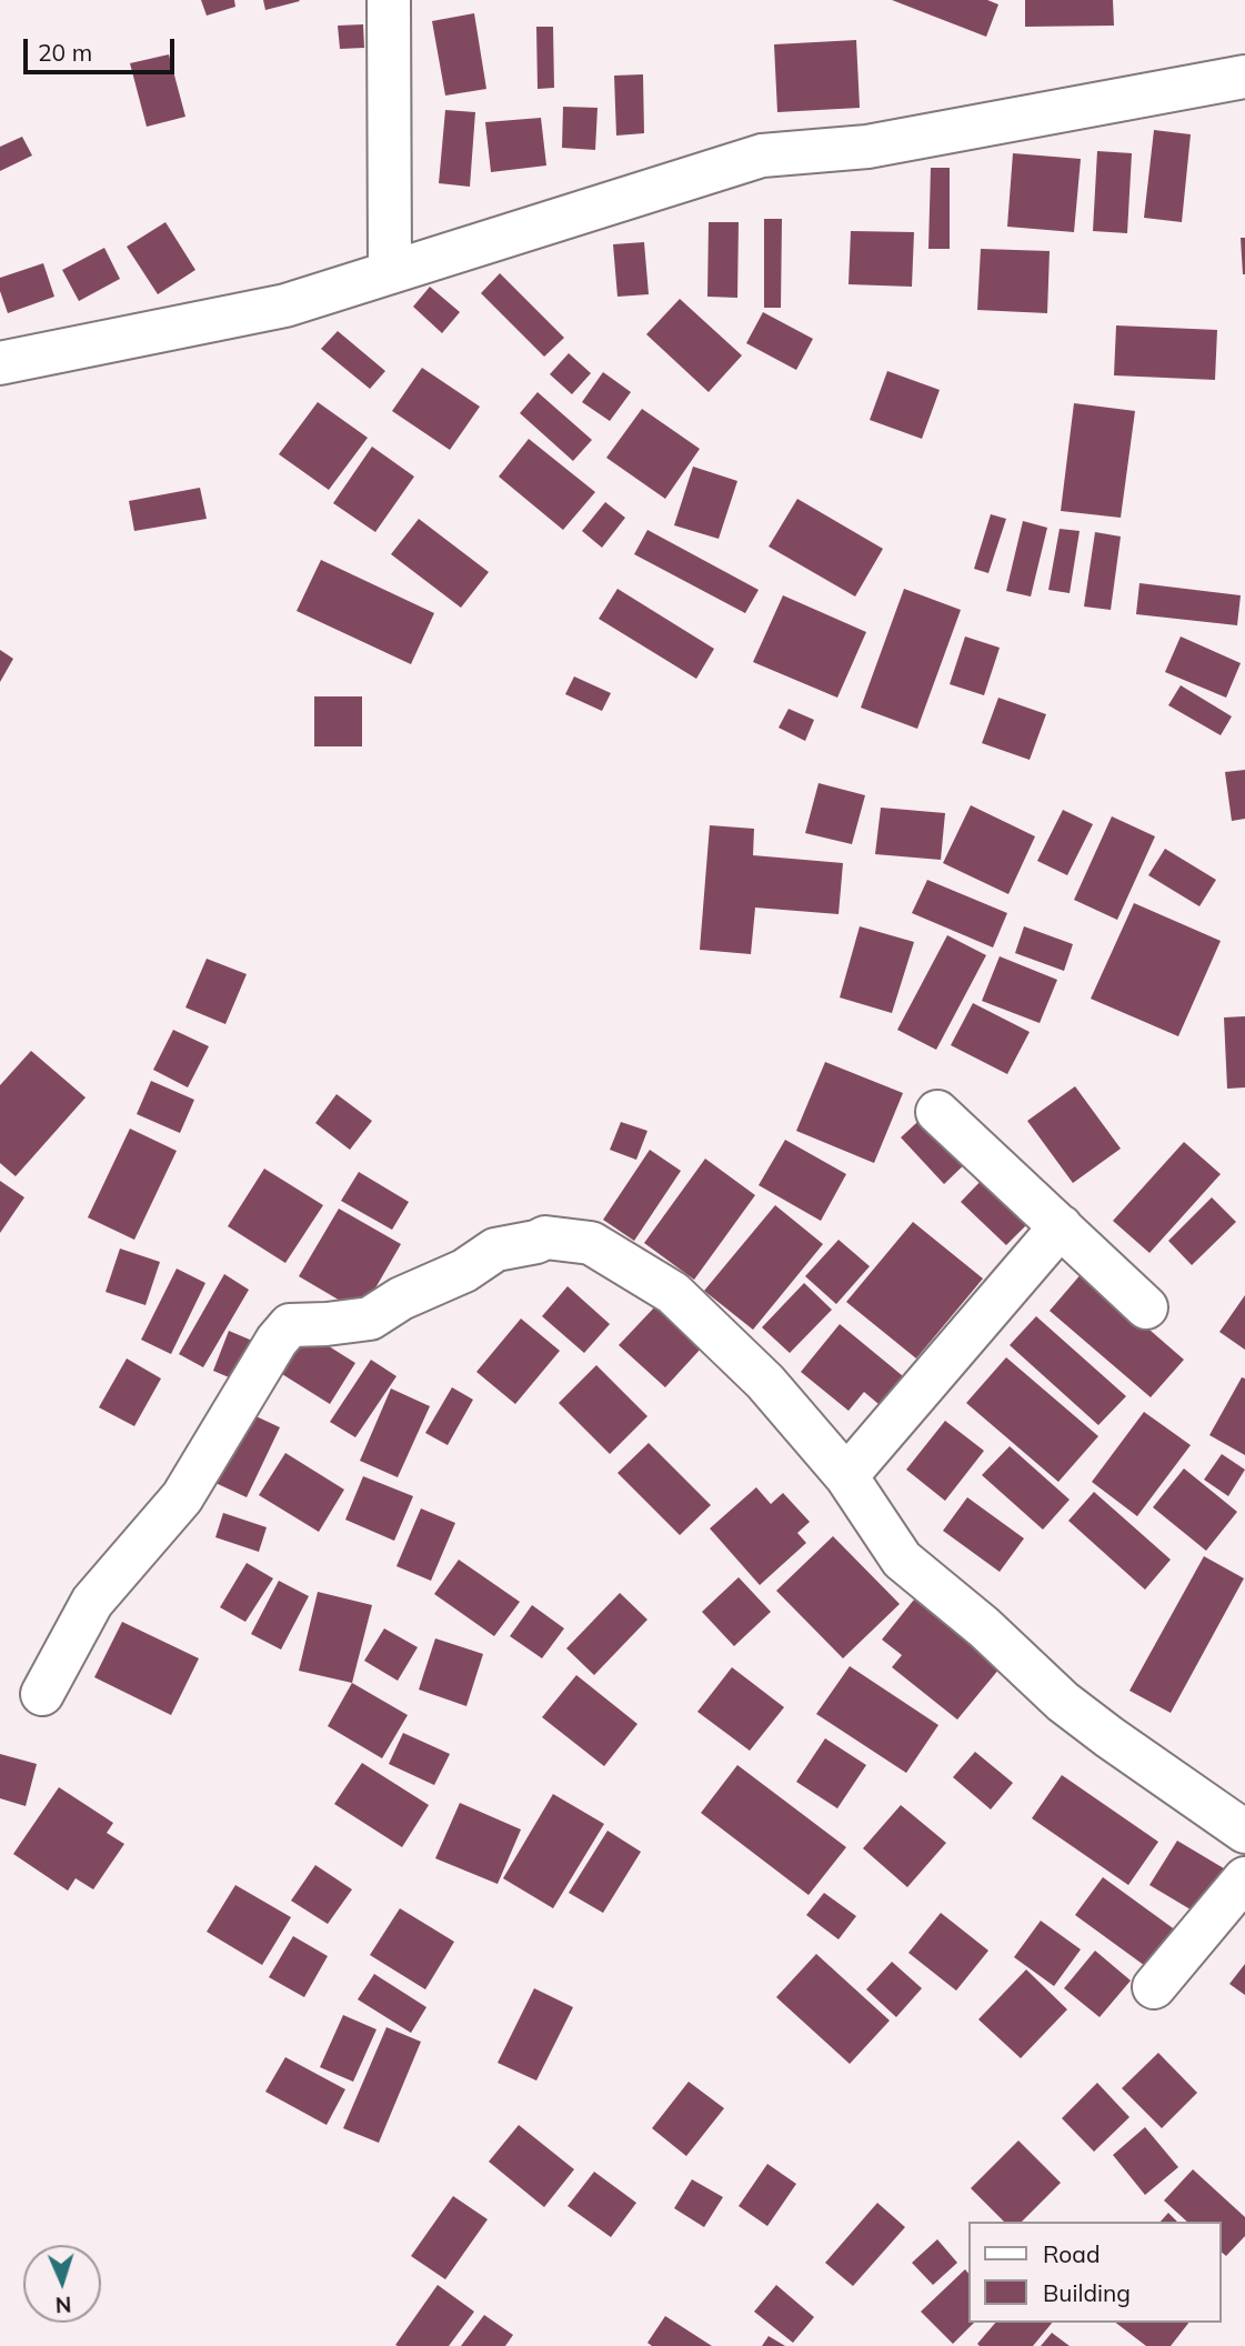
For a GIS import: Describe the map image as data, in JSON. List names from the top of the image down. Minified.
{"legend":["Road","Building"],"scale_bar":"20 m","north":"bottom"}
